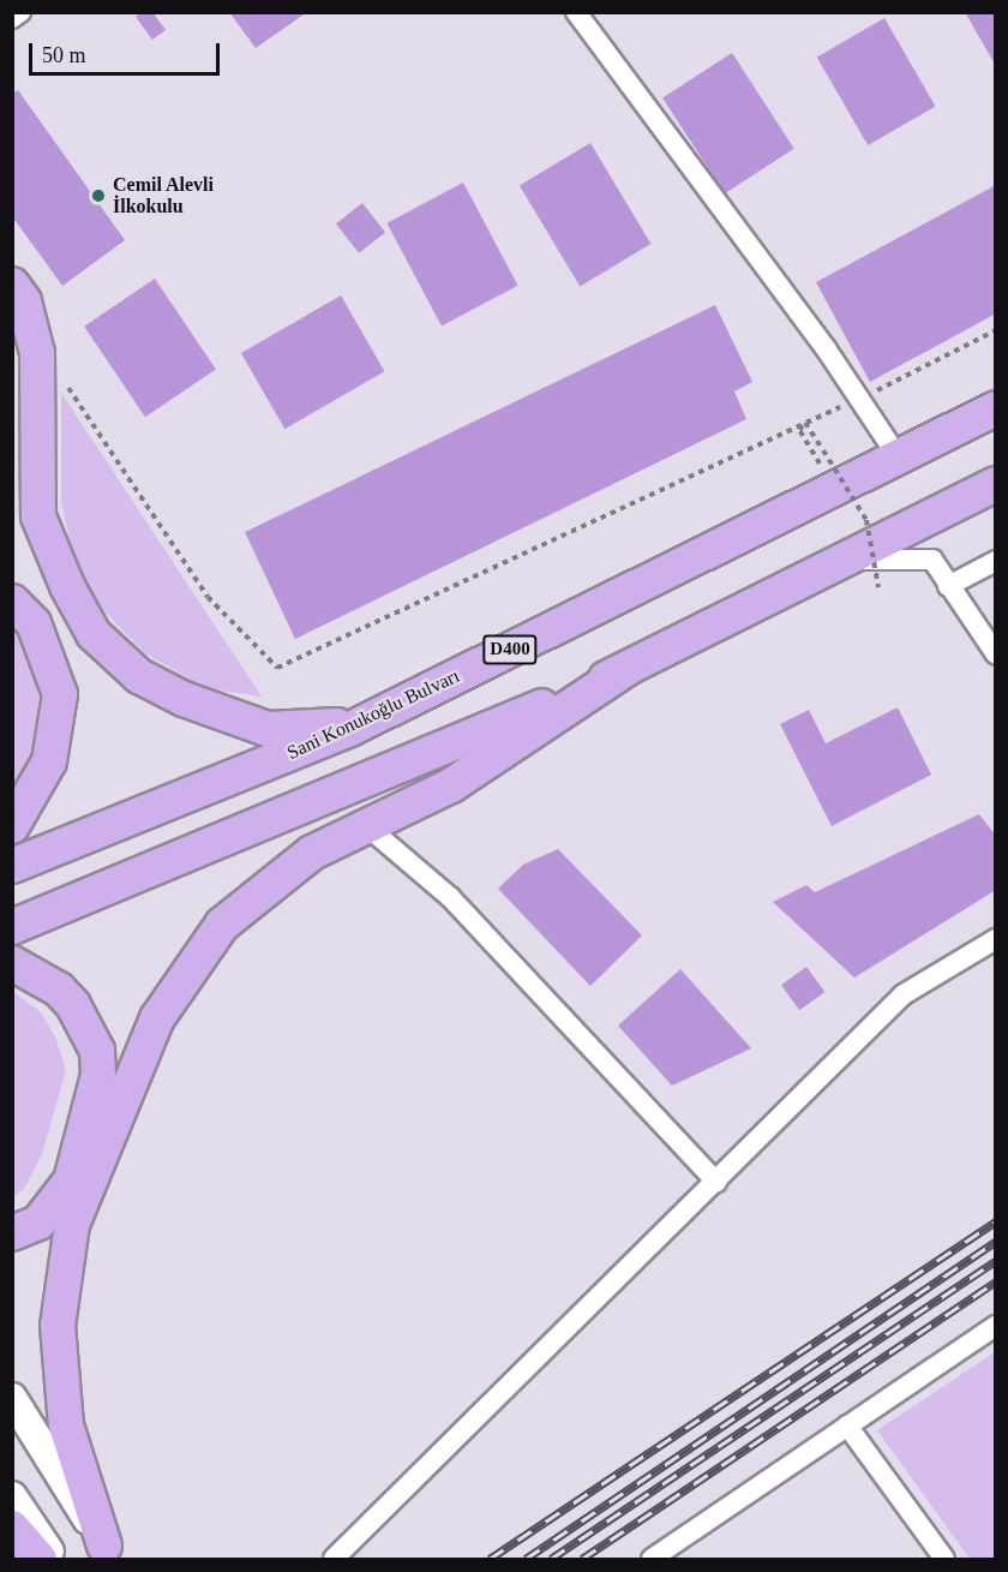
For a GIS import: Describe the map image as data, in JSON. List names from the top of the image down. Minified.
{"streets":{"highway":["D400","Sani Konukoğlu Bulvarı"]},"places":["Cemil Alevli İlkokulu"],"scale_bar":"50 m"}
